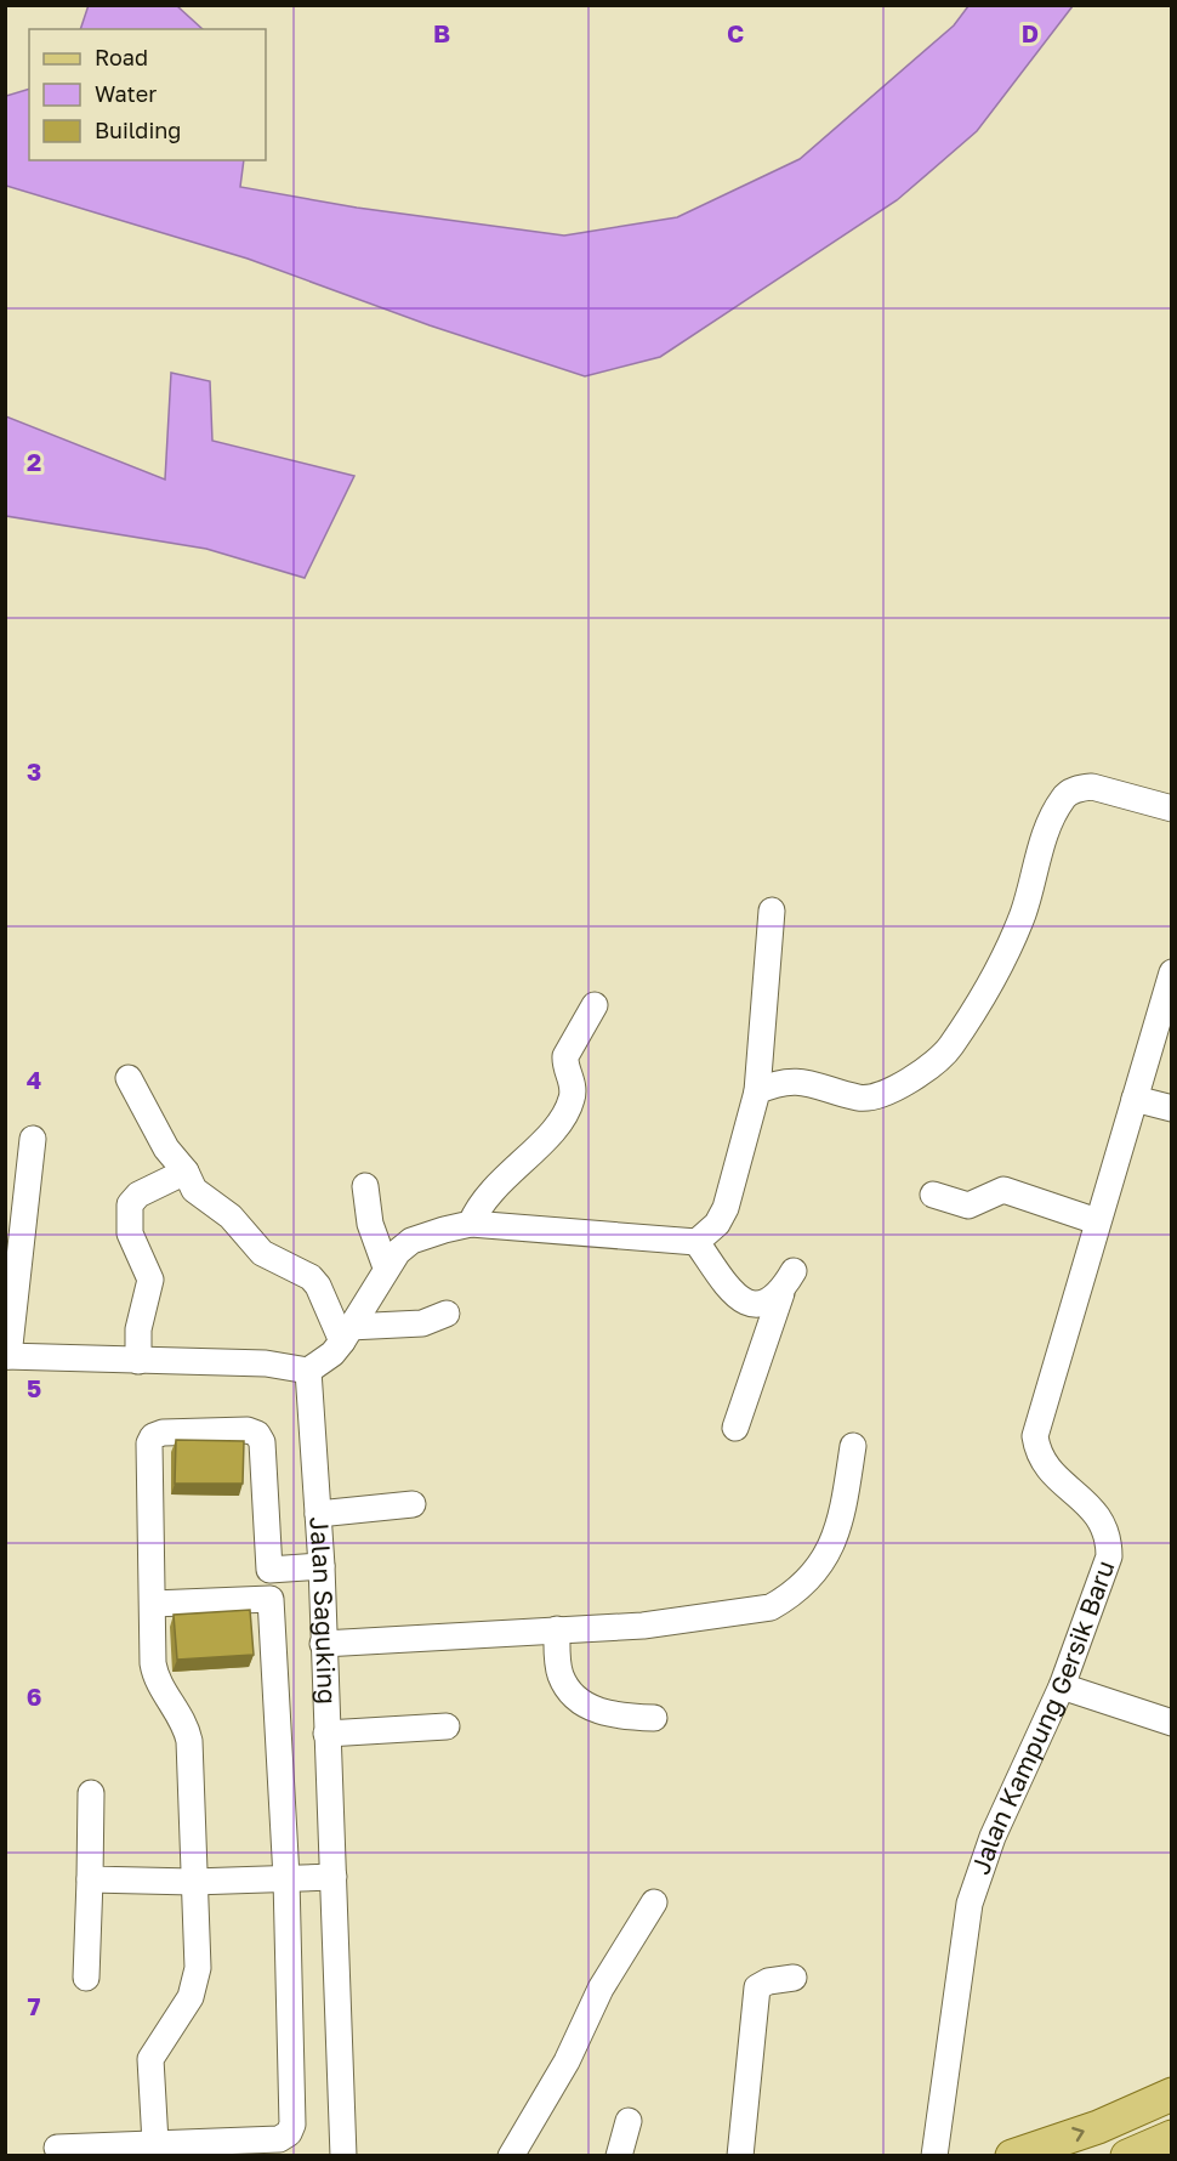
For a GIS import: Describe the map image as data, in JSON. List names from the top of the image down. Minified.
{"streets":{"street":["Jalan Saguking","Jalan Kampung Gersik Baru"]},"legend":["Road","Water","Building"],"grid":{"columns":["B","C","D"],"rows":["2","3","4","5","6","7"]}}
